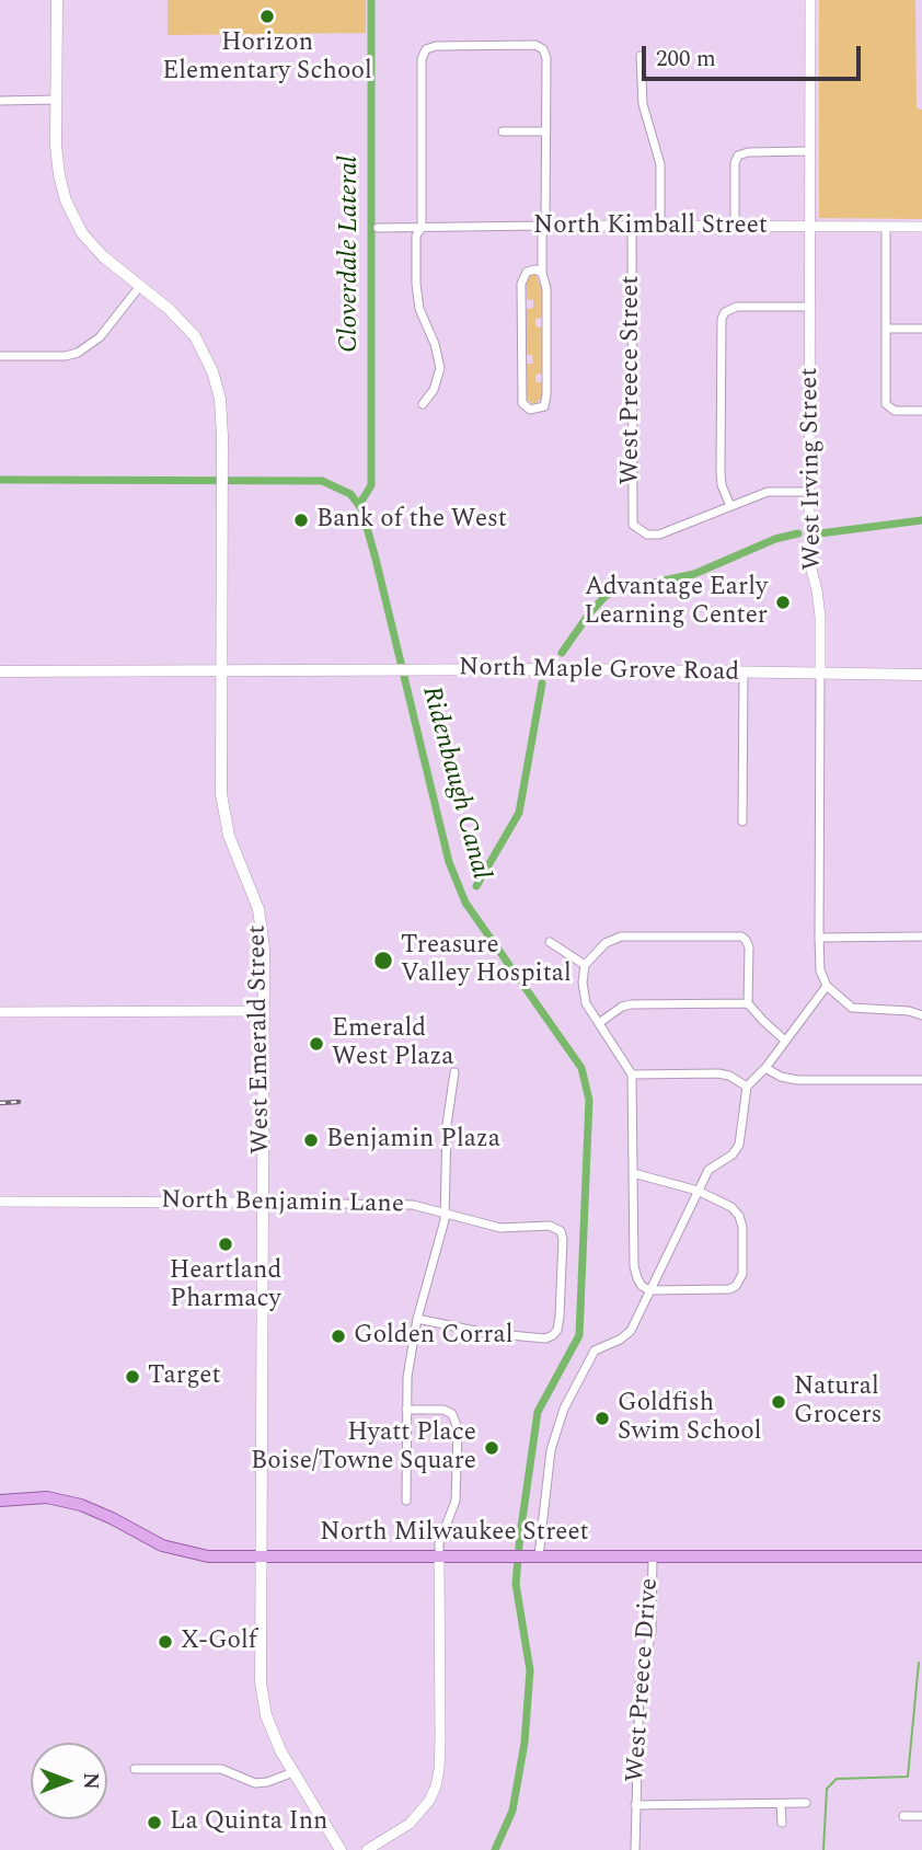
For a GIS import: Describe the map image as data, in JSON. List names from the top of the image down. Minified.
{"streets":{"main road":["North Maple Grove Road","West Emerald Street","North Milwaukee Street"],"street":["North Kimball Street","West Preece Street","West Irving Street","North Benjamin Lane","West Preece Drive"]},"crossings":[["North Kimball Street","West Preece Street"],["North Kimball Street","West Irving Street"],["West Irving Street","North Maple Grove Road"],["North Maple Grove Road","West Emerald Street"],["West Emerald Street","North Benjamin Lane"],["West Emerald Street","North Milwaukee Street"],["North Milwaukee Street","West Preece Drive"]],"water":["Cloverdale Lateral","Ridenbaugh Canal"],"places":["Horizon Elementary School","Bank of the West","Advantage Early Learning Center","Treasure Valley Hospital","Emerald West Plaza","Benjamin Plaza","Heartland Pharmacy","Golden Corral","Target","Natural Grocers","Goldfish Swim School","Hyatt Place Boise/Towne Square","X-Golf","La Quinta Inn"],"scale_bar":"200 m","north":"right"}
